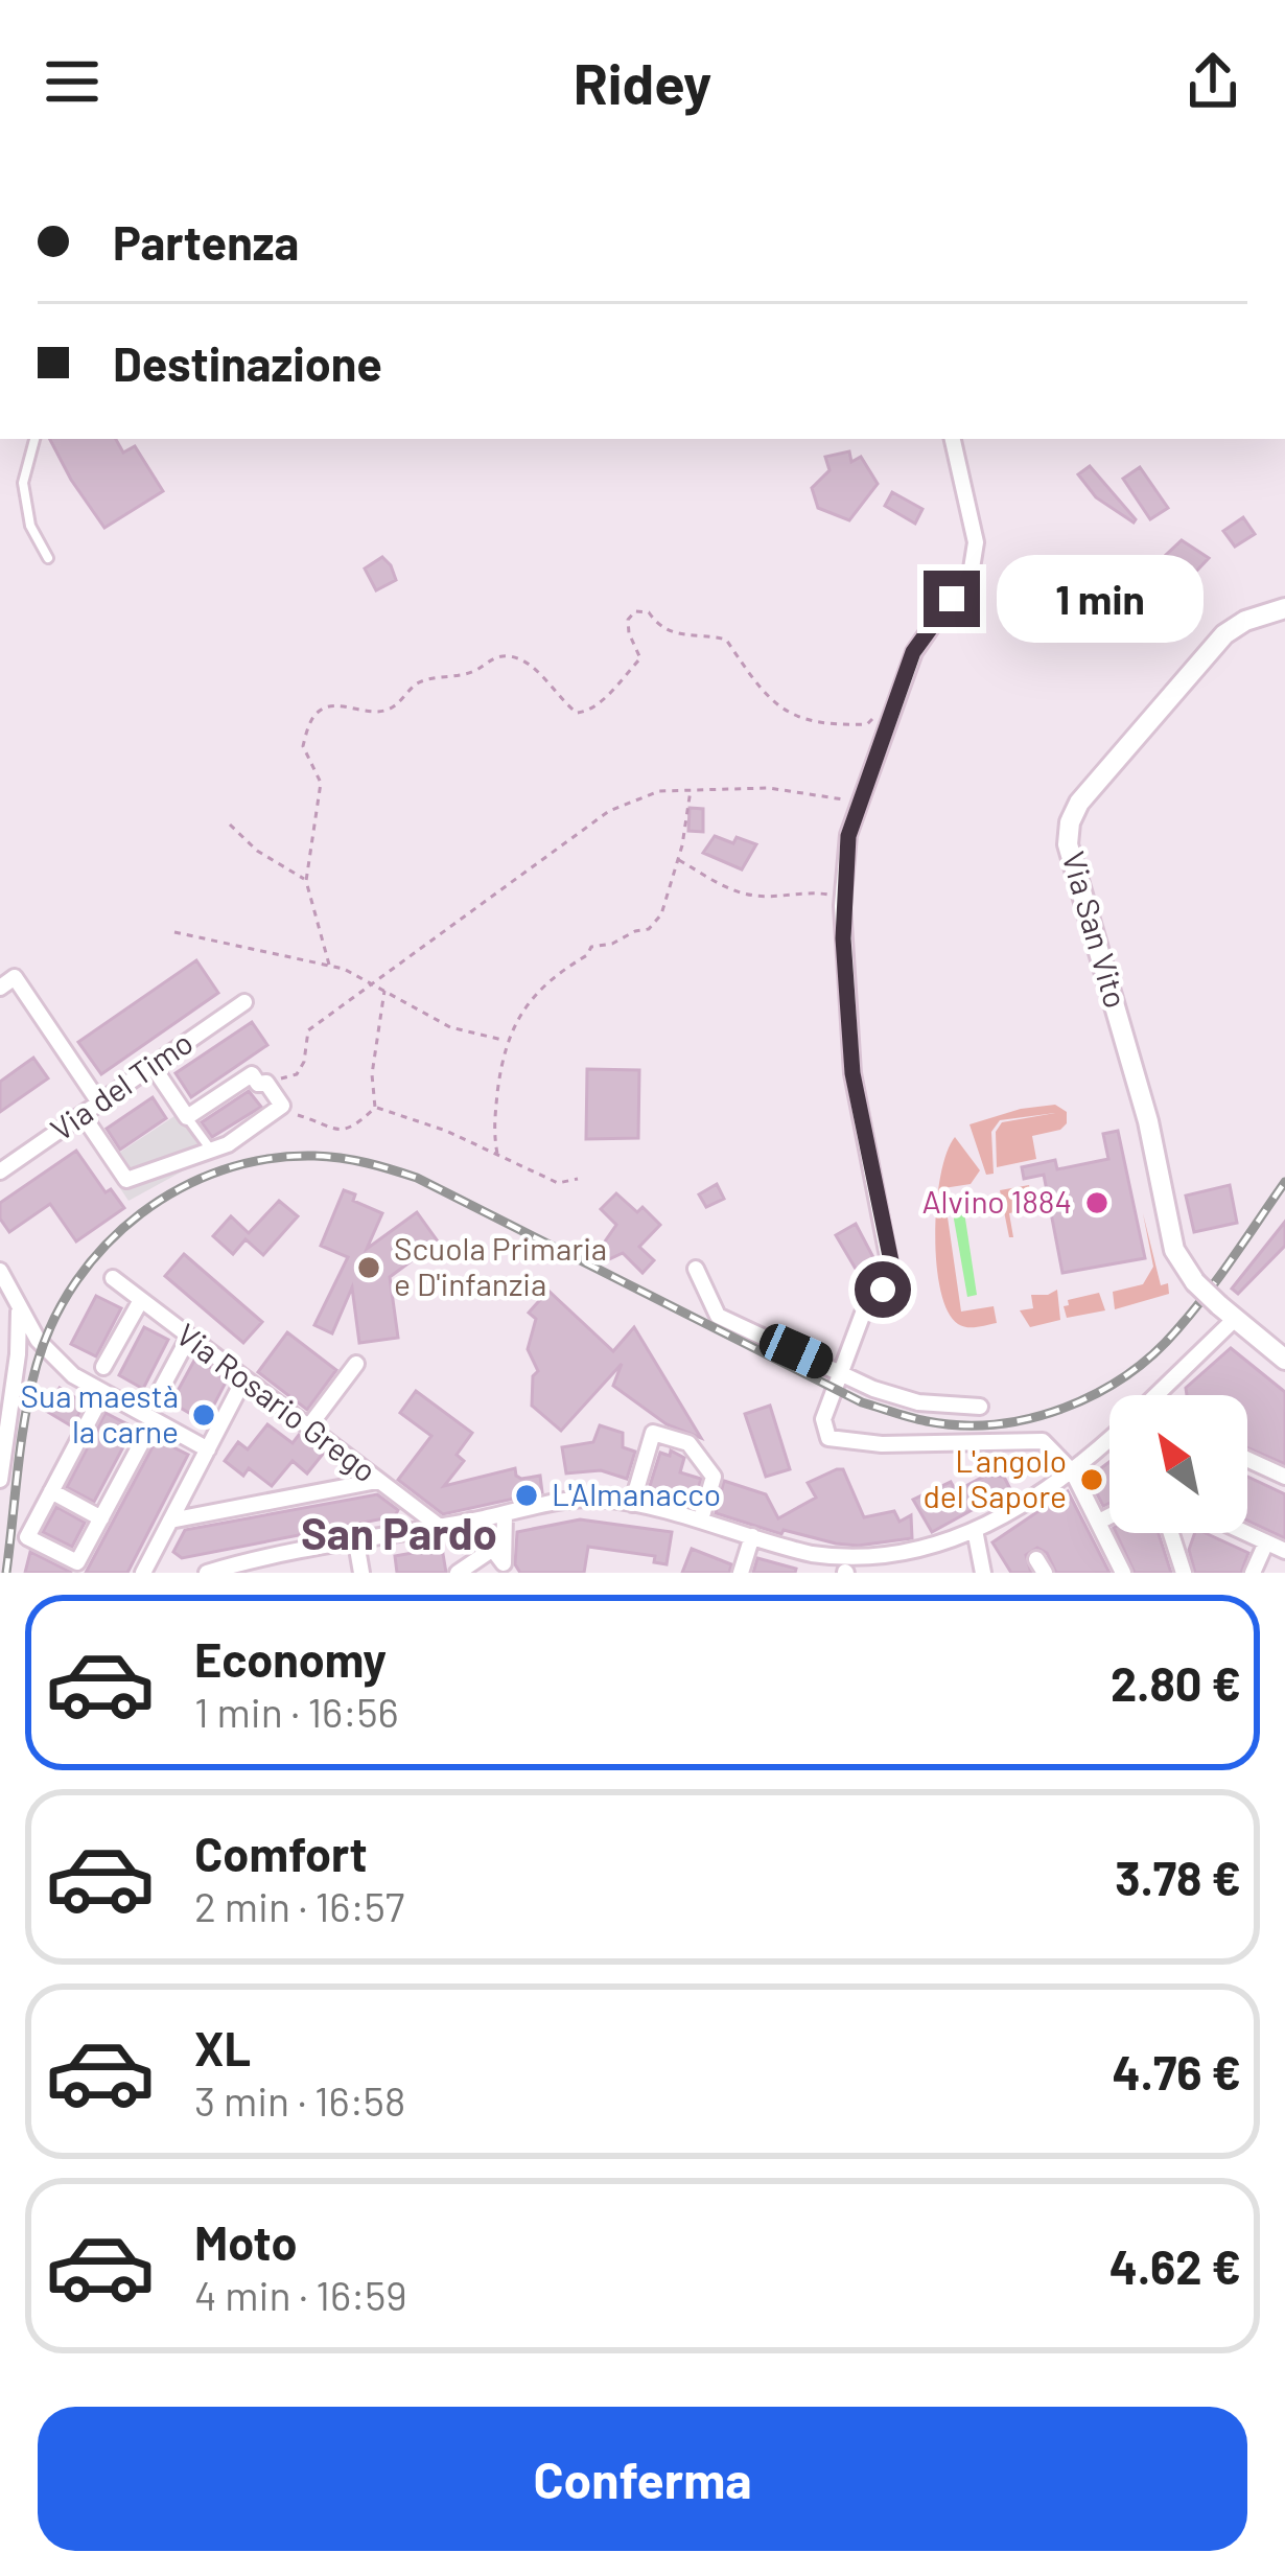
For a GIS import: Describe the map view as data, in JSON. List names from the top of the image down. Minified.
{"streets":{"street":["Via San Vito","Via del Timo","Via Rosario Grego"]},"districts":["San Pardo"],"places":["Alvino 1884","Scuola Primaria e D'infanzia","Sua maestà la carne","L'angolo del Sapore","L'Almanacco"],"north":"top left","page":{"header":"Ridey","banner":["Partenza","Destinazione"],"bubble":"1 min","list":[{"name":"Economy","note":"1 min · 16:56","value":"2.80 €"},{"name":"Comfort","note":"2 min · 16:57","value":"3.78 €"},{"name":"XL","note":"3 min · 16:58","value":"4.76 €"},{"name":"Moto","note":"4 min · 16:59","value":"4.62 €"}],"buttons":"Conferma"}}
